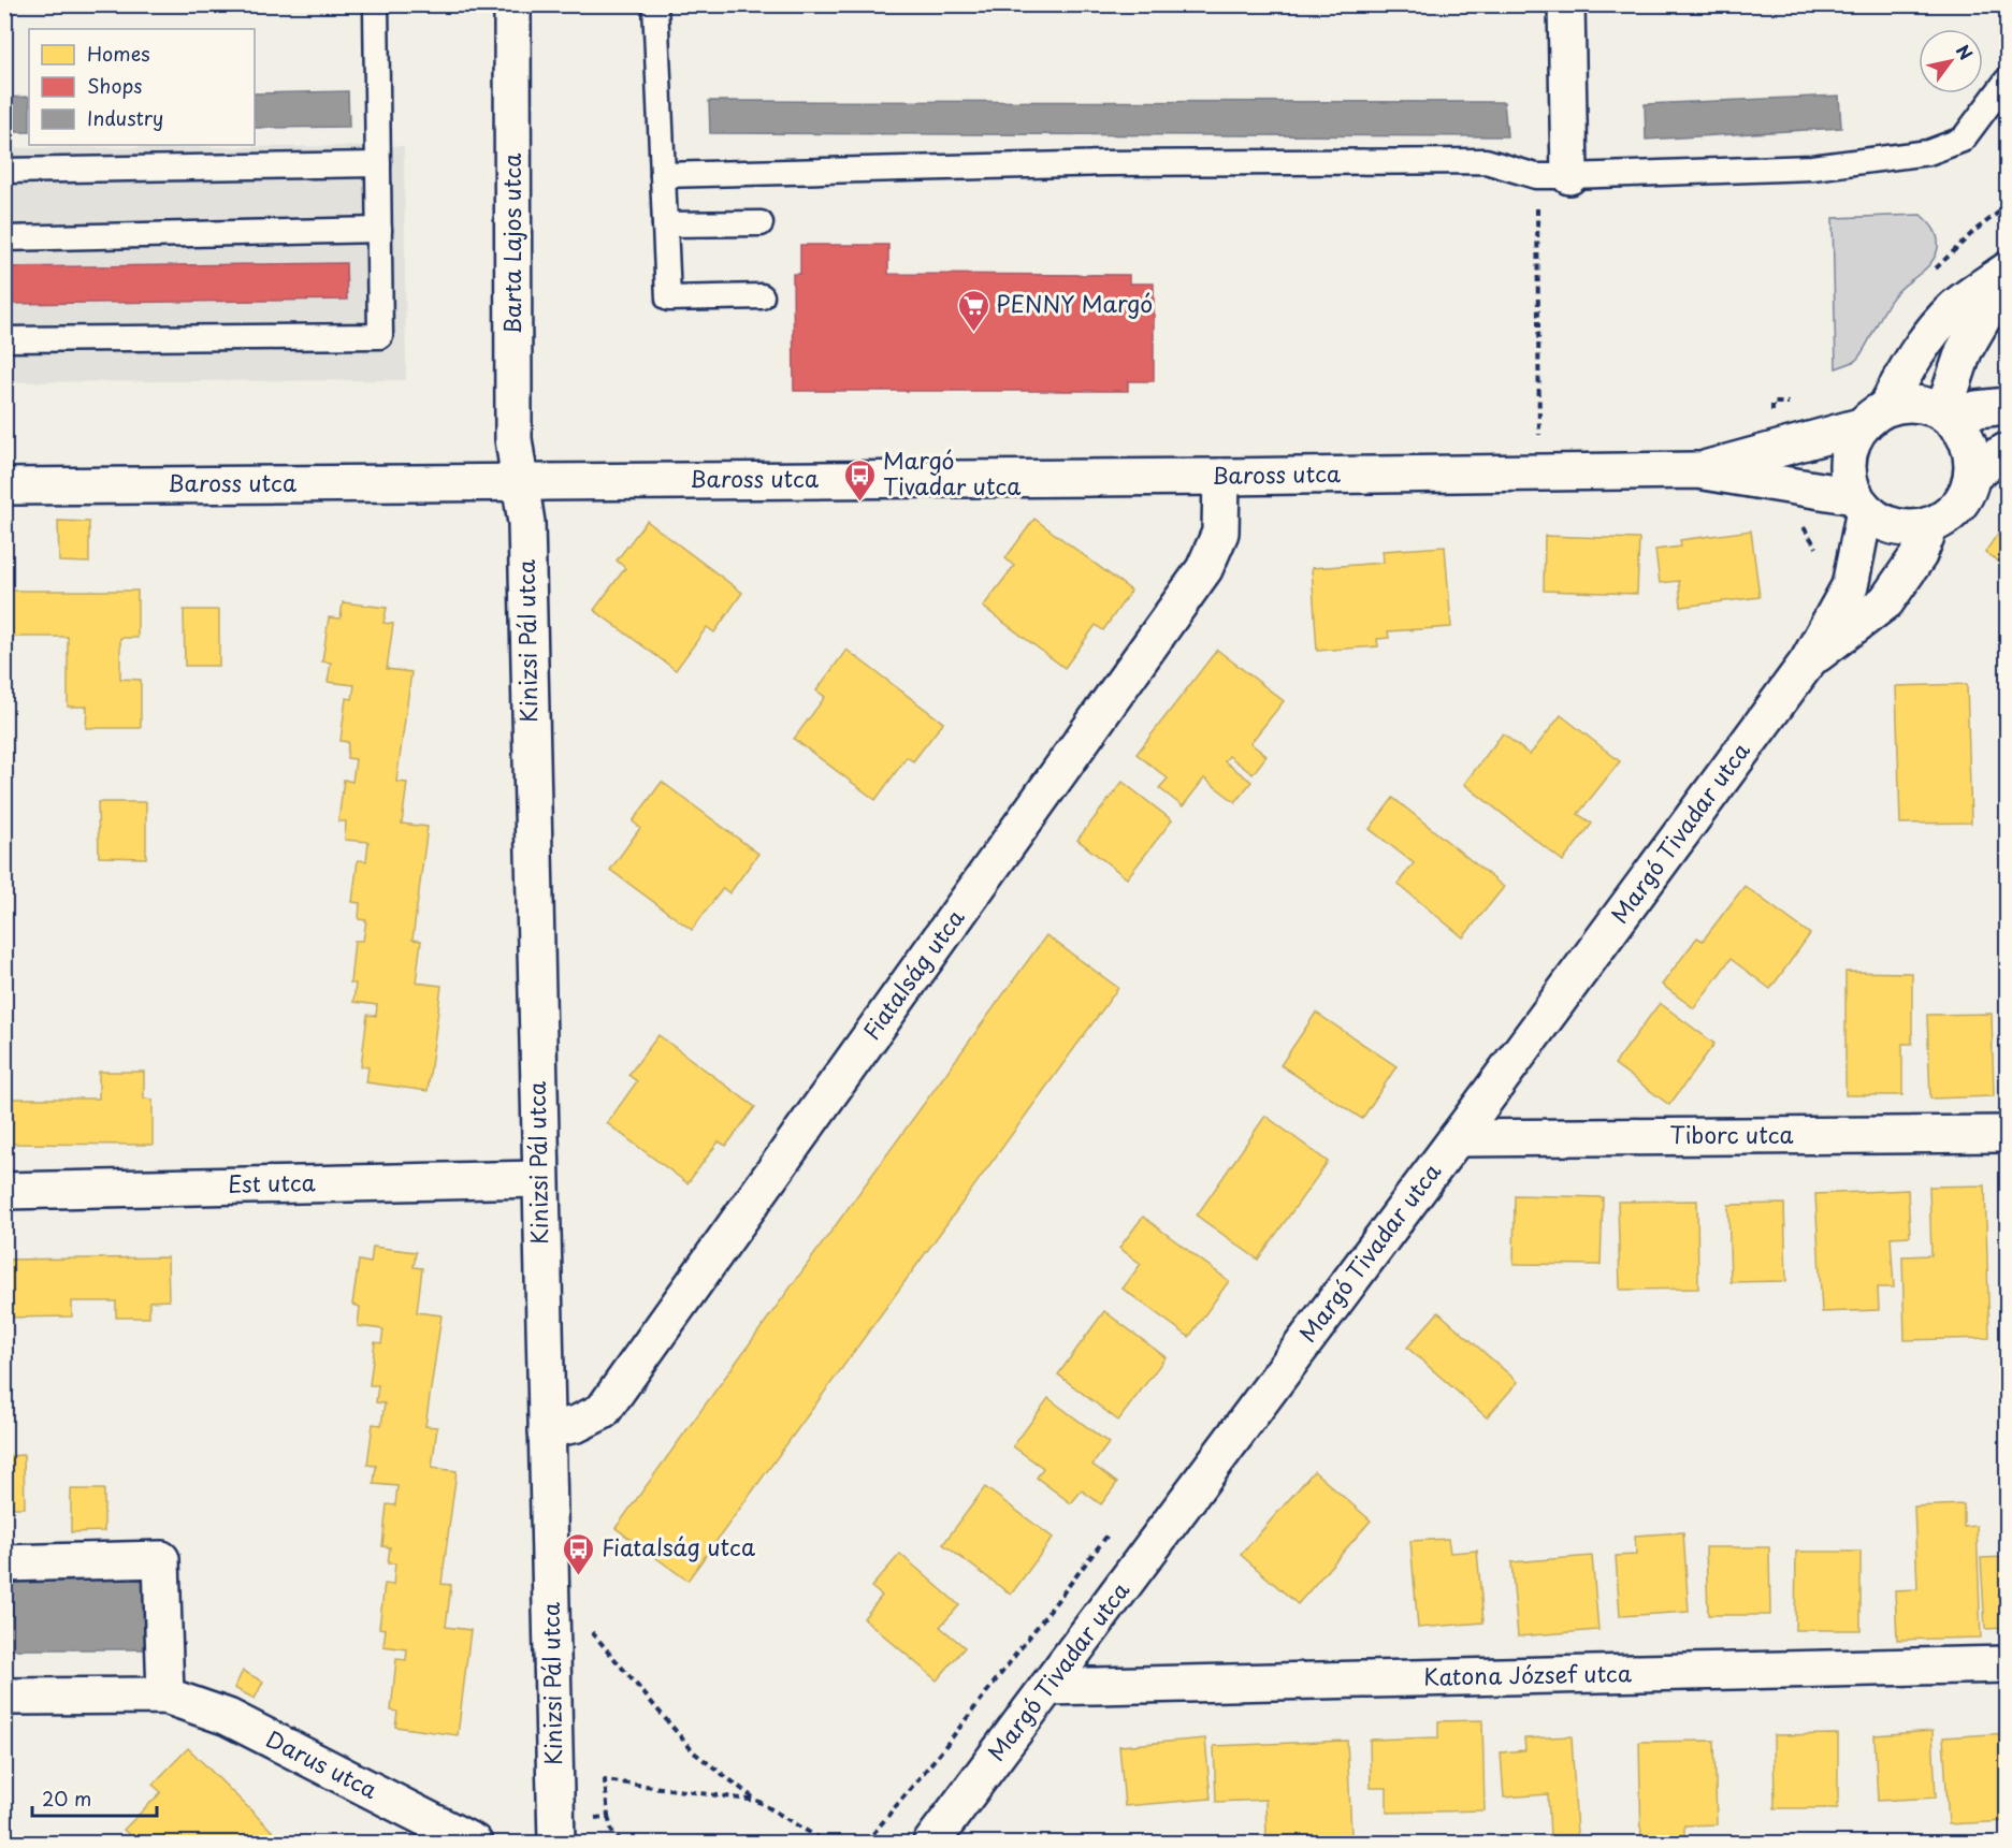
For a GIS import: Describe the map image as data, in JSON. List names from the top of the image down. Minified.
{"streets":{"street":["Barta Lajos utca","Baross utca","Kinizsi Pál utca","Margó Tivadar utca","Fiatalság utca","Tiborc utca","Est utca","Katona József utca","Darus utca"]},"crossings":[["Barta Lajos utca","Baross utca"],["Barta Lajos utca","Kinizsi Pál utca"],["Baross utca","Kinizsi Pál utca"],["Baross utca","Margó Tivadar utca"],["Baross utca","Fiatalság utca"],["Kinizsi Pál utca","Fiatalság utca"],["Kinizsi Pál utca","Est utca"],["Margó Tivadar utca","Tiborc utca"],["Margó Tivadar utca","Katona József utca"]],"places":{"supermarket":["PENNY Margó"],"bus stop":["Margó Tivadar utca","Fiatalság utca"]},"legend":["Homes","Shops","Industry"],"scale_bar":"20 m","north":"top right"}
